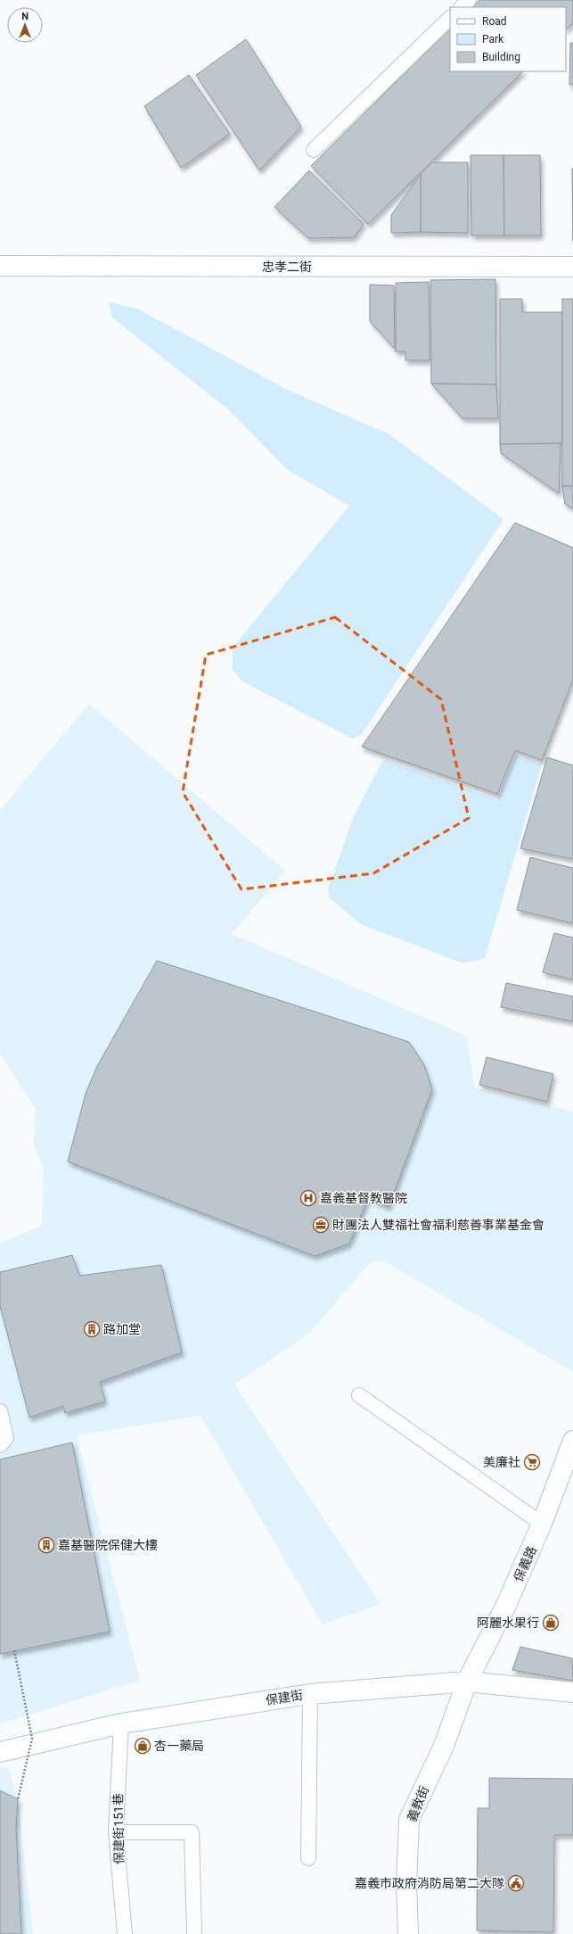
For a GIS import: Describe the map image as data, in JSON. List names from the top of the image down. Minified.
{"streets":{"street":["忠孝二街","保義路","保建街","義教街"],"lane":["保建街151巷"]},"crossings":[["保義路","保建街"],["保義路","義教街"],["保建街","義教街"],["保建街","保建街151巷"]],"places":{"hospital":["嘉義基督教醫院"],"office":["財團法人雙福社會福利慈善事業基金會"],"building":["路加堂","嘉基醫院保健大樓"],"supermarket":["美廉社"],"shop":["阿麗水果行","杏一藥局"],"public building":["嘉義市政府消防局第二大隊"]},"legend":["Road","Park","Building"],"north":"top"}
